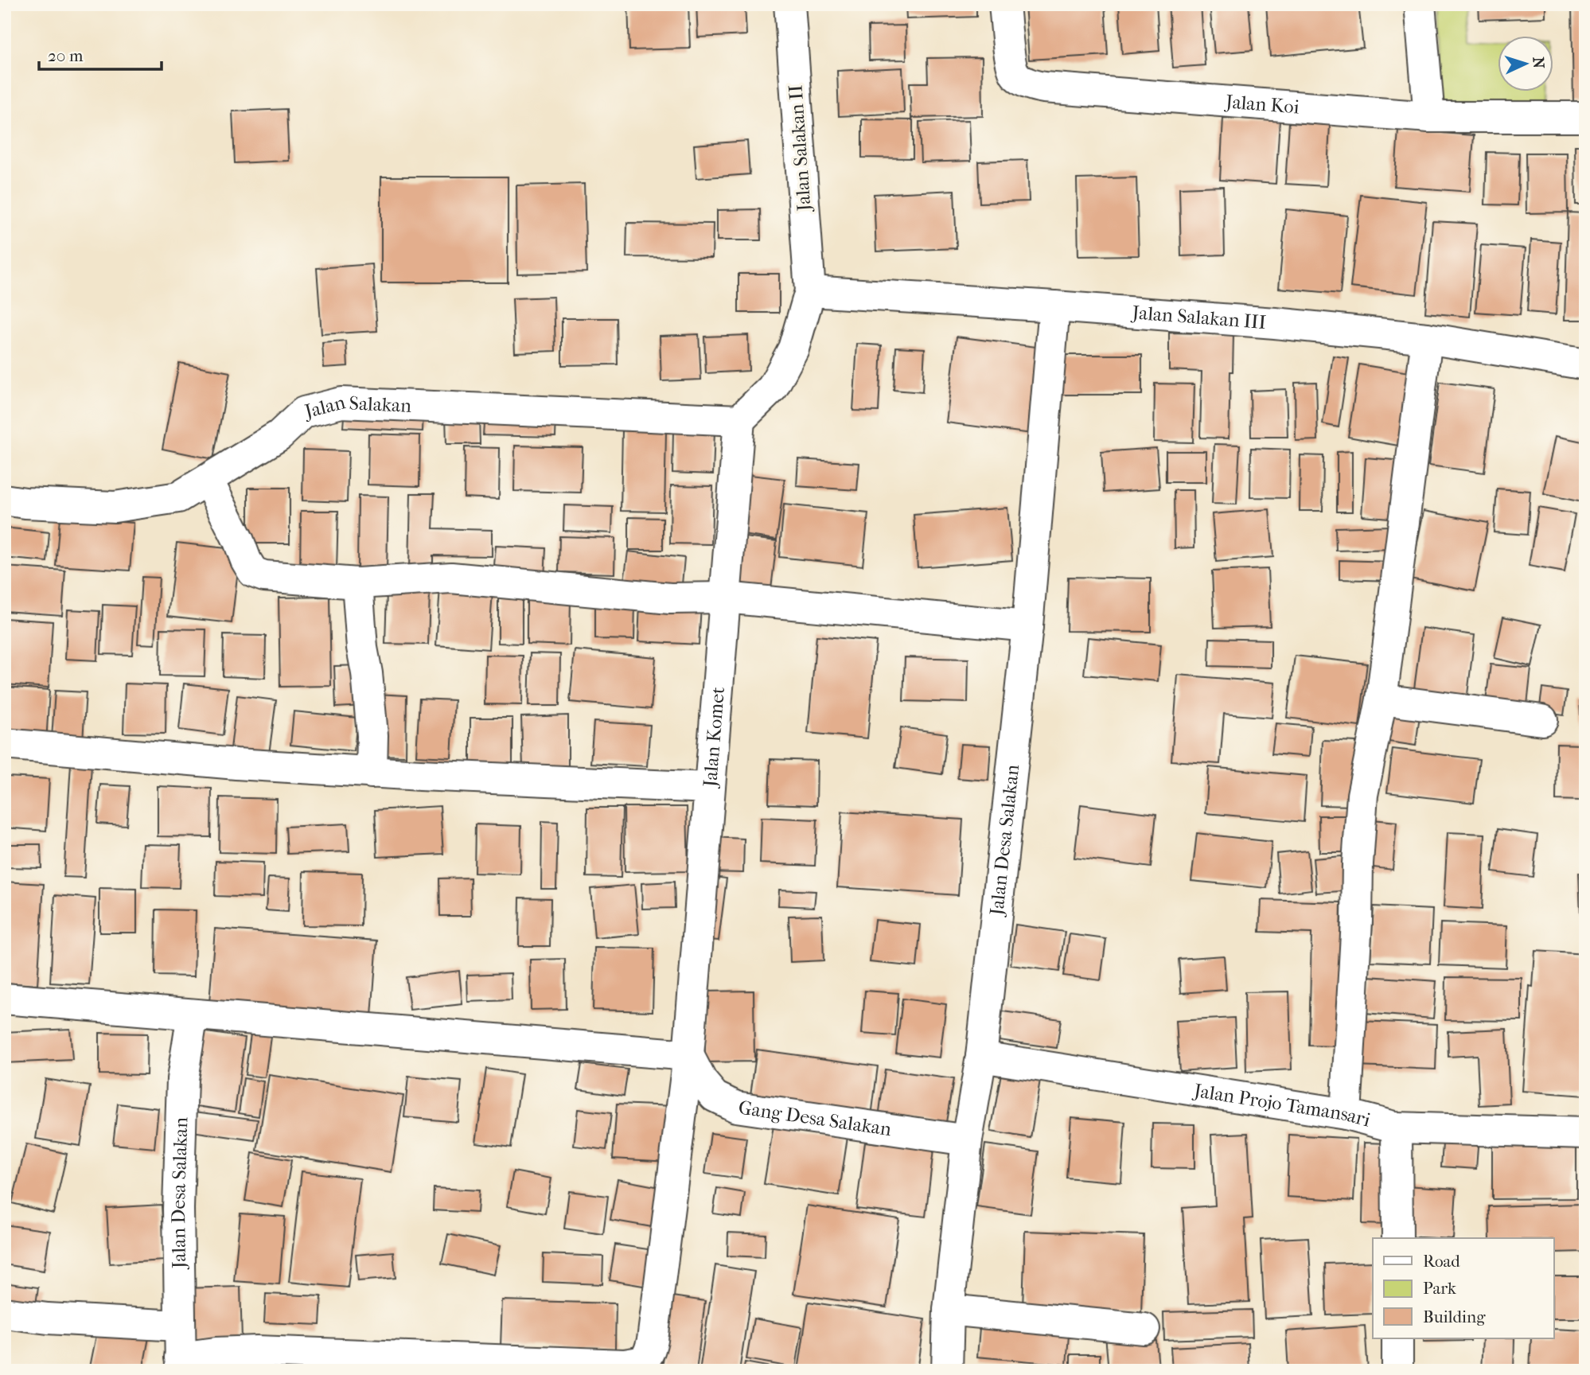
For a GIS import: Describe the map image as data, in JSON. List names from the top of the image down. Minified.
{"streets":{"street":["Jalan Koi","Jalan Salakan II","Jalan Salakan III","Jalan Salakan","Jalan Komet","Jalan Desa Salakan","Jalan Projo Tamansari","Gang Desa Salakan"]},"crossings":[["Jalan Salakan II","Jalan Salakan III"],["Jalan Salakan III","Jalan Desa Salakan"],["Jalan Salakan","Jalan Komet"],["Jalan Komet","Jalan Desa Salakan"],["Jalan Komet","Gang Desa Salakan"],["Jalan Desa Salakan","Jalan Projo Tamansari"],["Jalan Desa Salakan","Gang Desa Salakan"]],"legend":["Road","Park","Building"],"scale_bar":"20 m","north":"right"}
